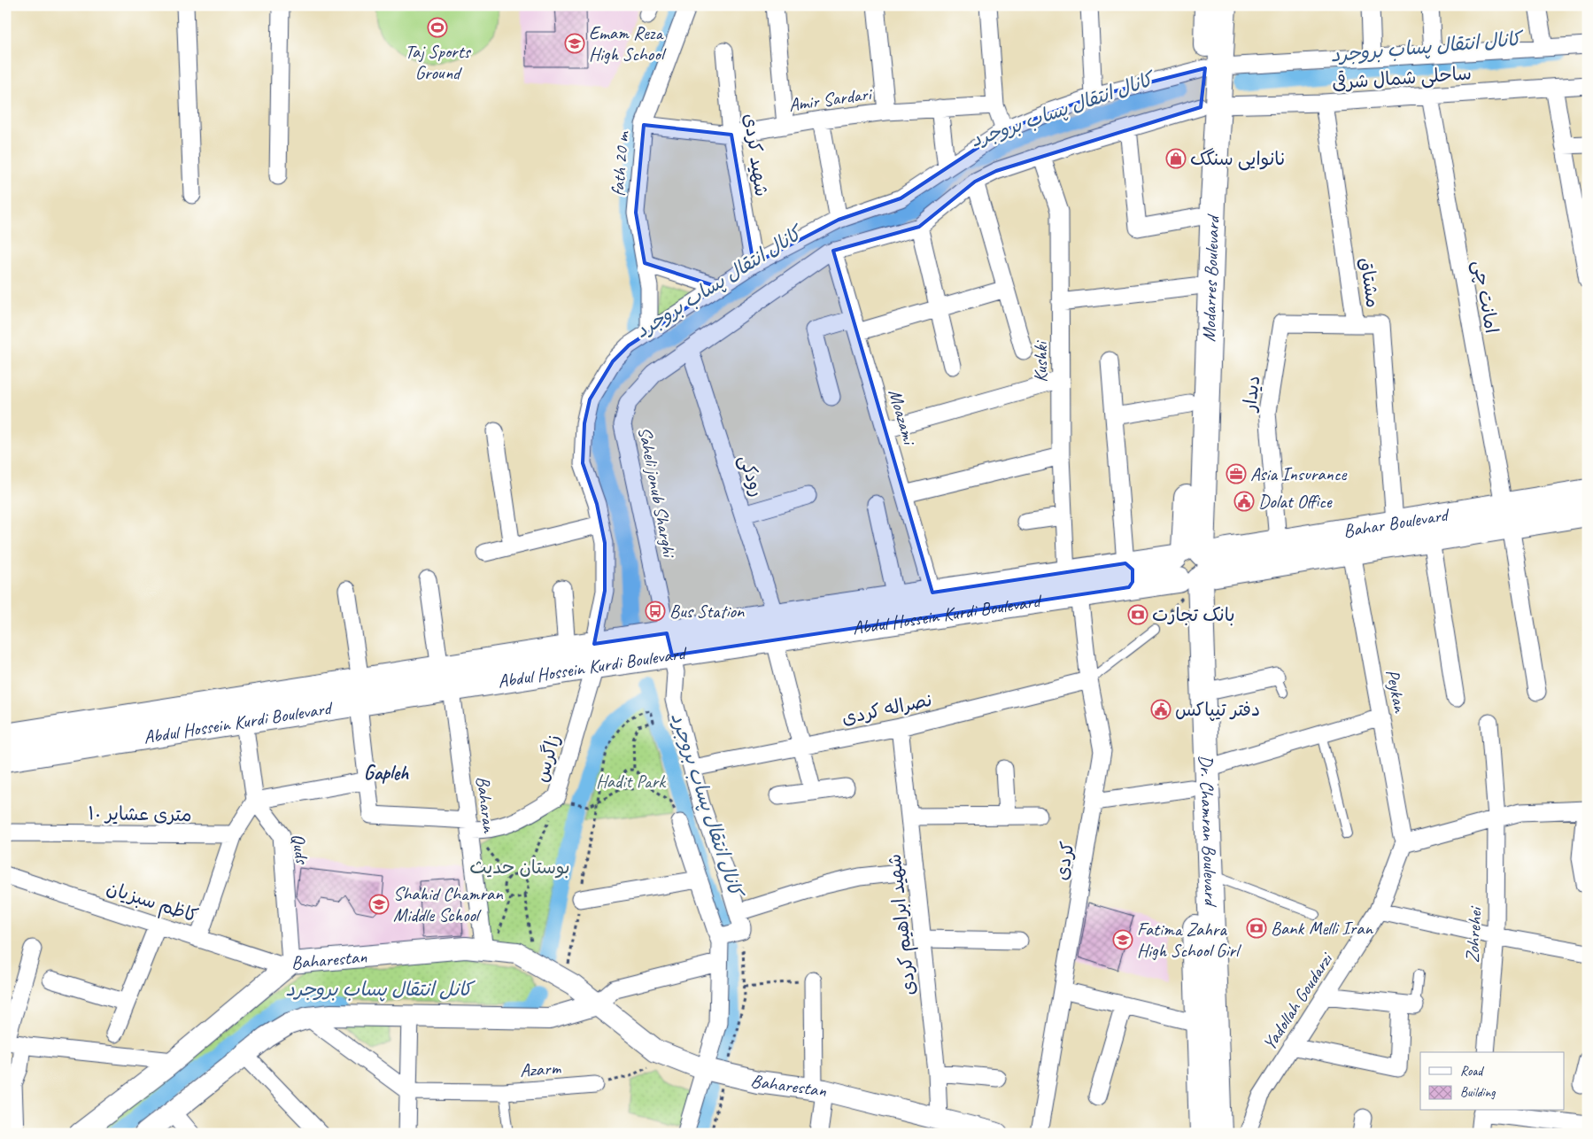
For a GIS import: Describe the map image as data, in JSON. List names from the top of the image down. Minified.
{"streets":{"main road":["Modarres Boulevard","Bahar Boulevard","Abdul Hossein Kurdi Boulevard","Dr. Chamran Boulevard"],"street":["ساحلی شمال شرقی","Amir Sardari","شهید کردی","fath 20 m","مشتاق","امانت چی","Kushki","دیدار","Moazami","رودکی","Saheli jonub Sharghi","Peykan","نصراله کردی","زاگرس","Baharan","۱۰ متری عشایر","Quds","کردی","کاظم سبزیان","شهید ابراهیم کردی","Zohrehei","Baharestan","Yadollah Goudarzi","Azarm"]},"crossings":[["ساحلی شمال شرقی","Modarres Boulevard"],["ساحلی شمال شرقی","مشتاق"],["ساحلی شمال شرقی","امانت چی"],["ساحلی شمال شرقی","Saheli jonub Sharghi"],["Amir Sardari","شهید کردی"],["Amir Sardari","fath 20 m"],["شهید کردی","زاگرس"],["fath 20 m","زاگرس"],["Modarres Boulevard","Saheli jonub Sharghi"],["Modarres Boulevard","Bahar Boulevard"],["Modarres Boulevard","Abdul Hossein Kurdi Boulevard"],["Modarres Boulevard","زاگرس"],["Modarres Boulevard","Dr. Chamran Boulevard"],["مشتاق","دیدار"],["مشتاق","Bahar Boulevard"],["امانت چی","Bahar Boulevard"],["Kushki","Saheli jonub Sharghi"],["Kushki","Abdul Hossein Kurdi Boulevard"],["دیدار","Bahar Boulevard"],["Moazami","Saheli jonub Sharghi"],["Moazami","Abdul Hossein Kurdi Boulevard"],["رودکی","Saheli jonub Sharghi"],["رودکی","Abdul Hossein Kurdi Boulevard"],["Saheli jonub Sharghi","Abdul Hossein Kurdi Boulevard"],["Saheli jonub Sharghi","نصراله کردی"],["Bahar Boulevard","Abdul Hossein Kurdi Boulevard"],["Bahar Boulevard","Peykan"],["Bahar Boulevard","Dr. Chamran Boulevard"],["Abdul Hossein Kurdi Boulevard","زاگرس"],["Abdul Hossein Kurdi Boulevard","Baharan"],["Abdul Hossein Kurdi Boulevard","Dr. Chamran Boulevard"],["Abdul Hossein Kurdi Boulevard","Quds"],["Abdul Hossein Kurdi Boulevard","کردی"],["Peykan","Yadollah Goudarzi"],["نصراله کردی","کردی"],["نصراله کردی","شهید ابراهیم کردی"],["زاگرس","Baharan"],["Baharan","Baharestan"],["Quds","کاظم سبزیان"],["Quds","Baharestan"],["کاظم سبزیان","Baharestan"],["شهید ابراهیم کردی","Baharestan"]],"districts":["Gapleh"],"water":["کانال انتقال پساب بروجرد","کانل انتقال پساب بروجرد"],"parks":["Hadit Park","بوستان حدیث"],"places":{"sports":["Taj Sports Ground"],"school or university":["Emam Reza High School","Shahid Chamran Middle School","Fatima Zahra High School Girl"],"shop":["نانوایی سنگک"],"office":["Asia Insurance"],"public building":["Dolat Office","دفتر تیپاکس"],"bus stop":["Bus Station"],"bank":["بانک تجارت","Bank Melli Iran"]},"legend":["Road","Building"]}
